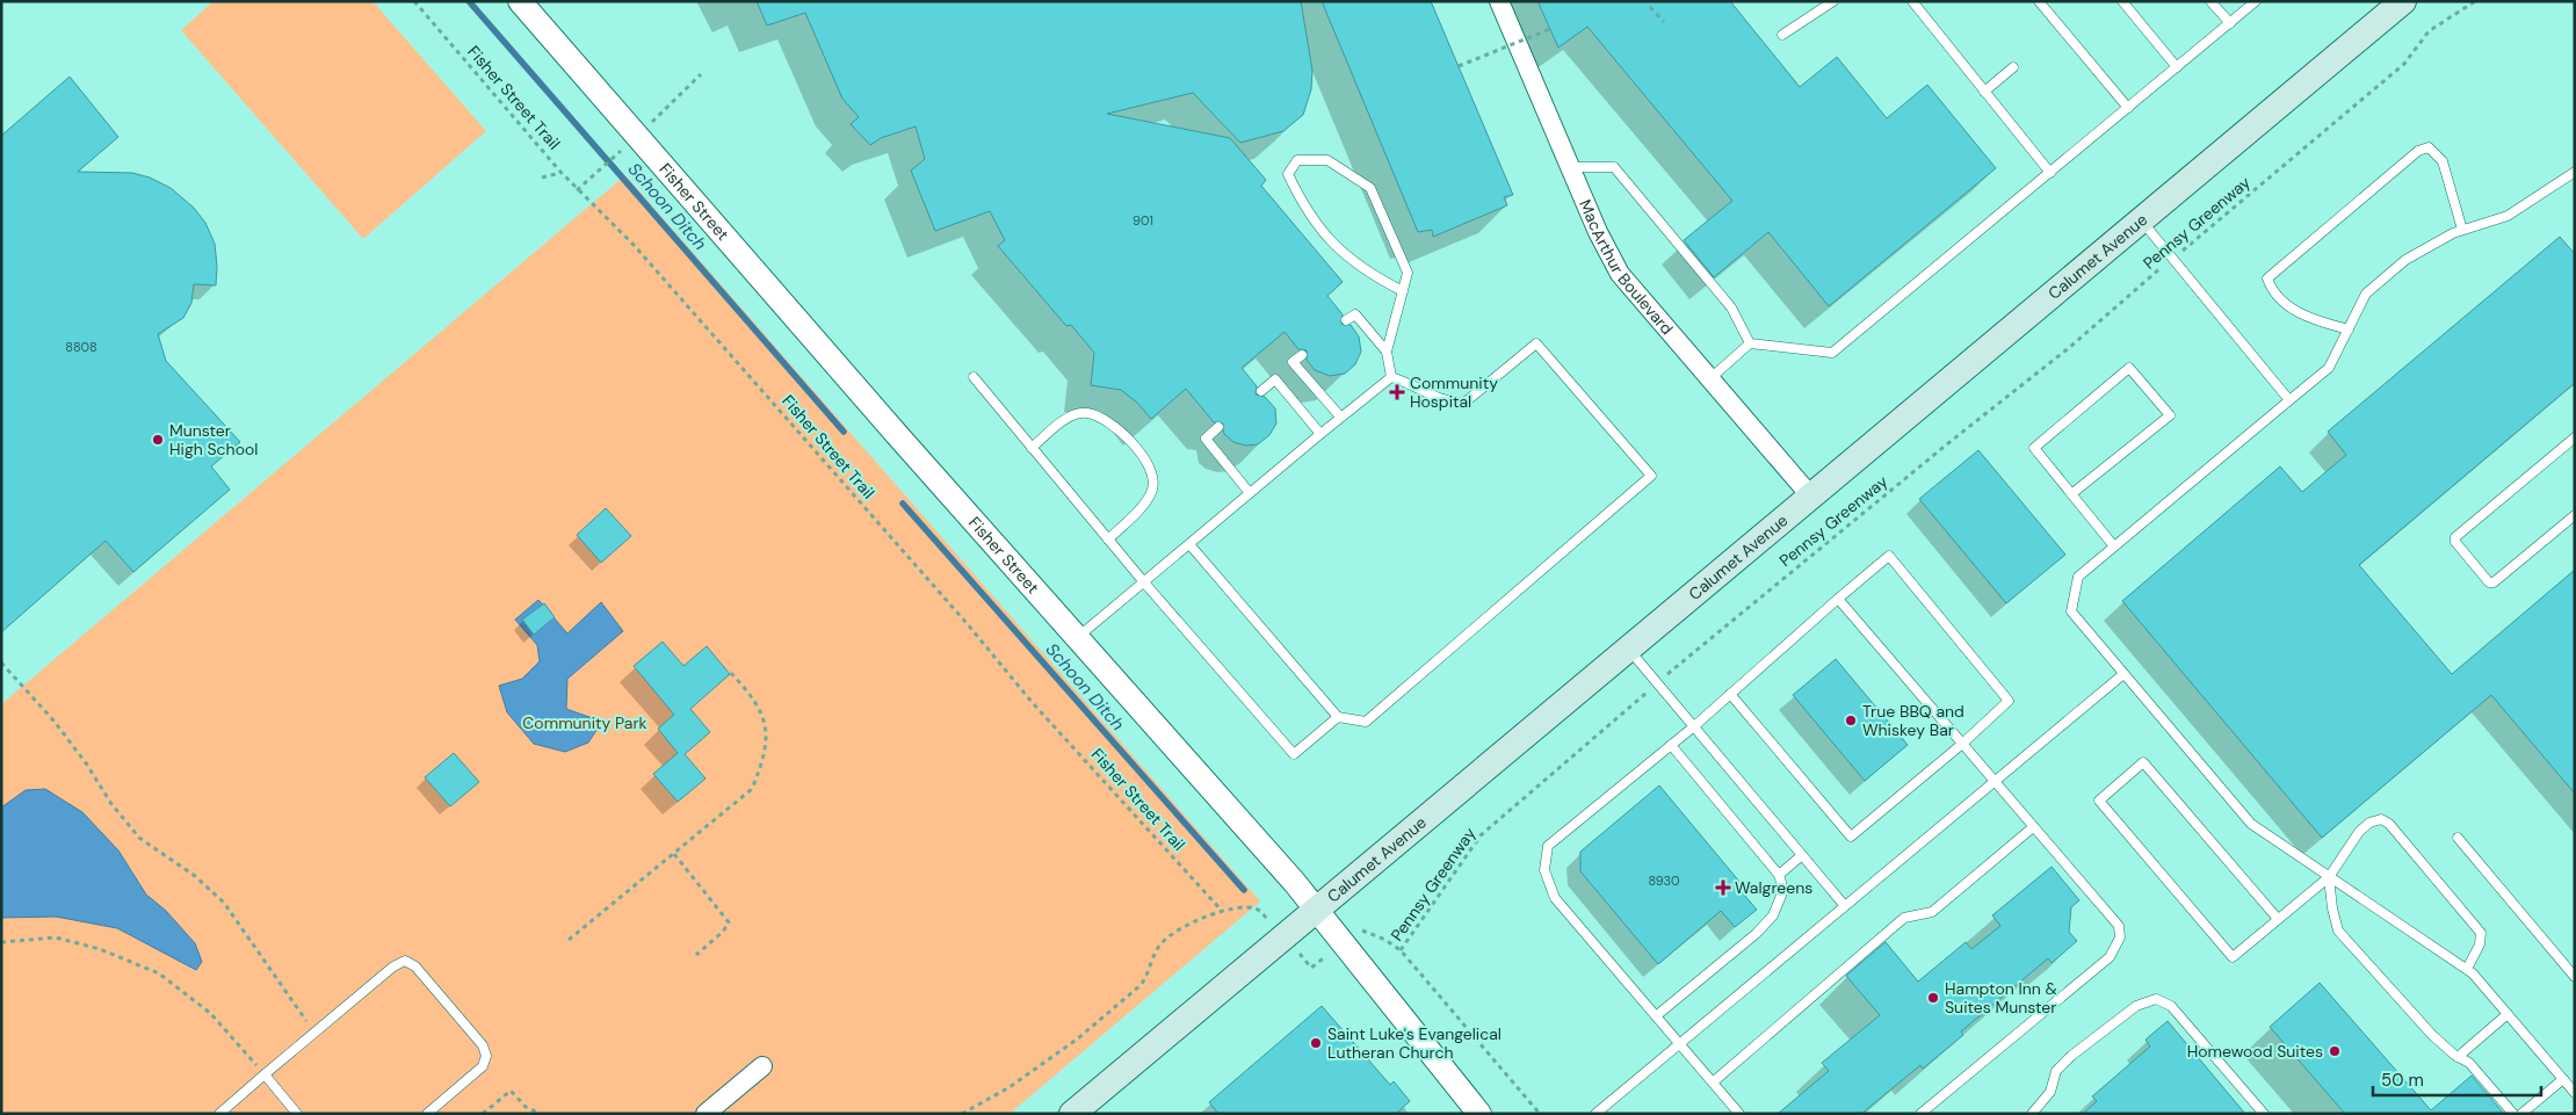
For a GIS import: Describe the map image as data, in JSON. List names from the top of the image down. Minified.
{"streets":{"main road":["Calumet Avenue"],"street":["Fisher Street","MacArthur Boulevard"],"path":["Fisher Street Trail","Pennsy Greenway"]},"crossings":[["Fisher Street","Calumet Avenue"],["Calumet Avenue","MacArthur Boulevard"]],"water":["Schoon Ditch"],"parks":["Community Park"],"places":{"health":["Community Hospital","Walgreens"],"other":["Munster High School","True BBQ and Whiskey Bar","Hampton Inn & Suites Munster","Saint Luke's Evangelical Lutheran Church","Homewood Suites"]},"house_numbers":["901","8808","8930"],"scale_bar":"50 m"}
